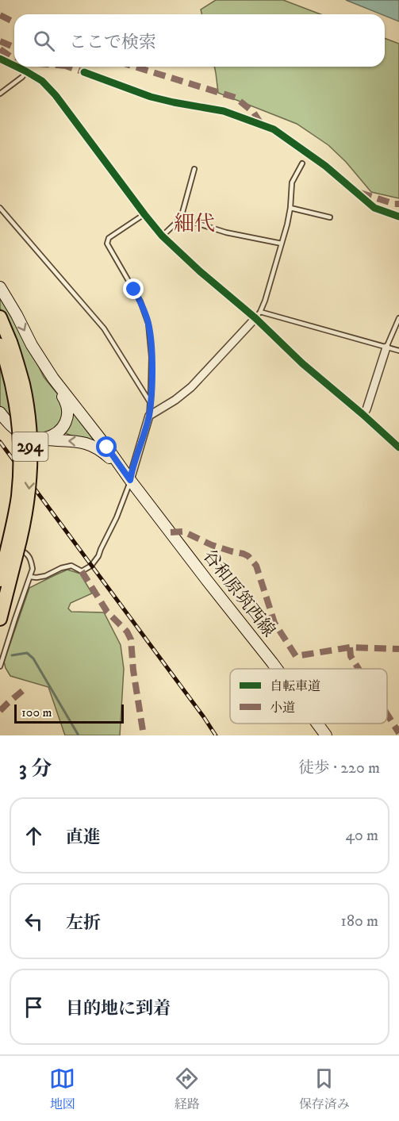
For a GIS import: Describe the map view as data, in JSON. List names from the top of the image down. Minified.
{"streets":{"highway":["294"],"main road":["谷和原筑西線"]},"districts":["細代"],"legend":["自転車道","小道"],"scale_bar":"100 m","page":{"search":"ここで検索","scale":"100 m","heading":["3 分","徒歩 · 220 m"],"list":[["直進","40 m"],["左折","180 m"],"目的地に到着"],"nav":["地図","経路","保存済み"]}}
